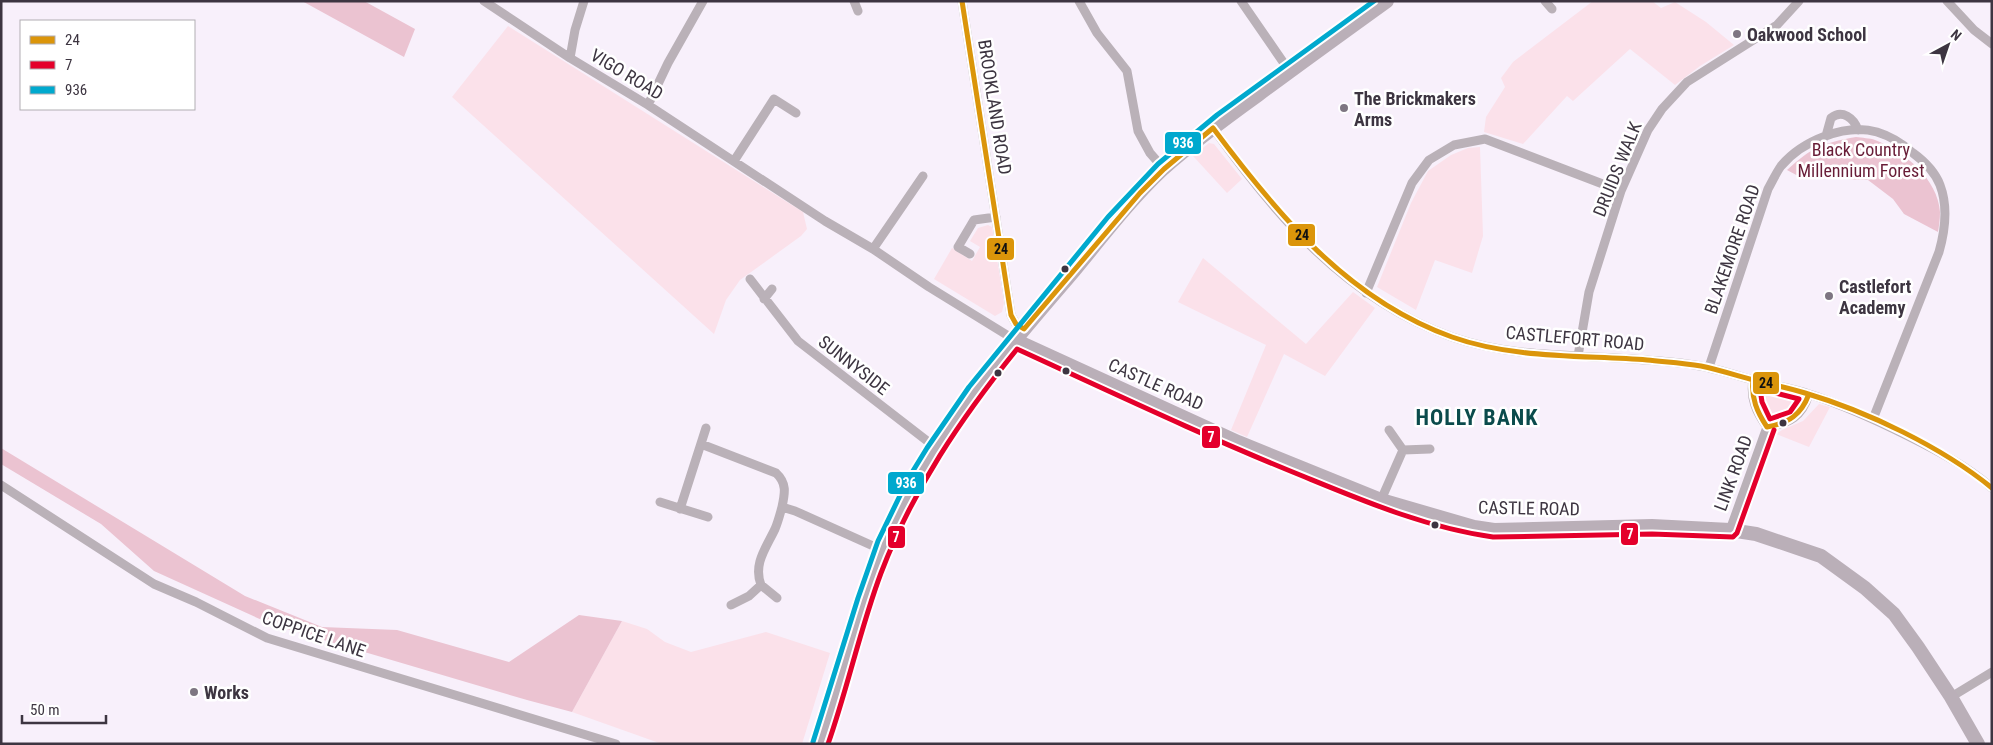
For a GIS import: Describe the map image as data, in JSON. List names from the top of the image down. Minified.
{"streets":{"street":["VIGO ROAD","BROOKLAND ROAD","DRUIDS WALK","BLAKEMORE ROAD","CASTLEFORT ROAD","SUNNYSIDE","CASTLE ROAD","LINK ROAD","COPPICE LANE"]},"crossings":[["VIGO ROAD","CASTLE ROAD"],["DRUIDS WALK","CASTLEFORT ROAD"],["BLAKEMORE ROAD","CASTLEFORT ROAD"],["CASTLEFORT ROAD","LINK ROAD"],["CASTLE ROAD","LINK ROAD"]],"districts":["HOLLY BANK"],"parks":["Black Country Millennium Forest"],"places":["Oakwood School","The Brickmakers Arms","Castlefort Academy","Works"],"lines":["transit line 24","transit line 936","transit line 7"],"legend":["24","7","936"],"scale_bar":"50 m","north":"top right"}
